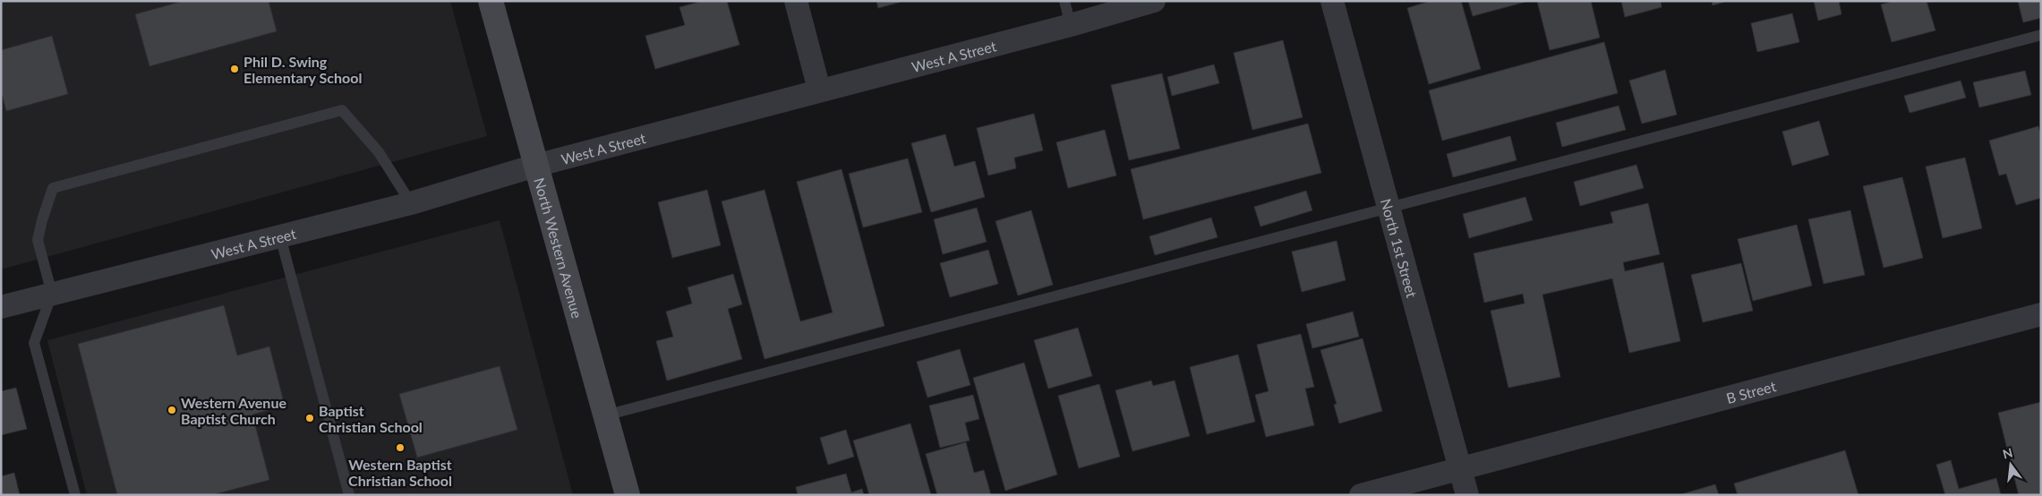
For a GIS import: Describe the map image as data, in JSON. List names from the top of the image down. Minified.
{"streets":{"main road":["North Western Avenue"],"street":["West A Street","North 1st Street","B Street"]},"crossings":[["West A Street","North Western Avenue"],["North 1st Street","B Street"]],"places":["Phil D. Swing Elementary School","Western Avenue Baptist Church","Baptist Christian School","Western Baptist Christian School"],"north":"top"}
